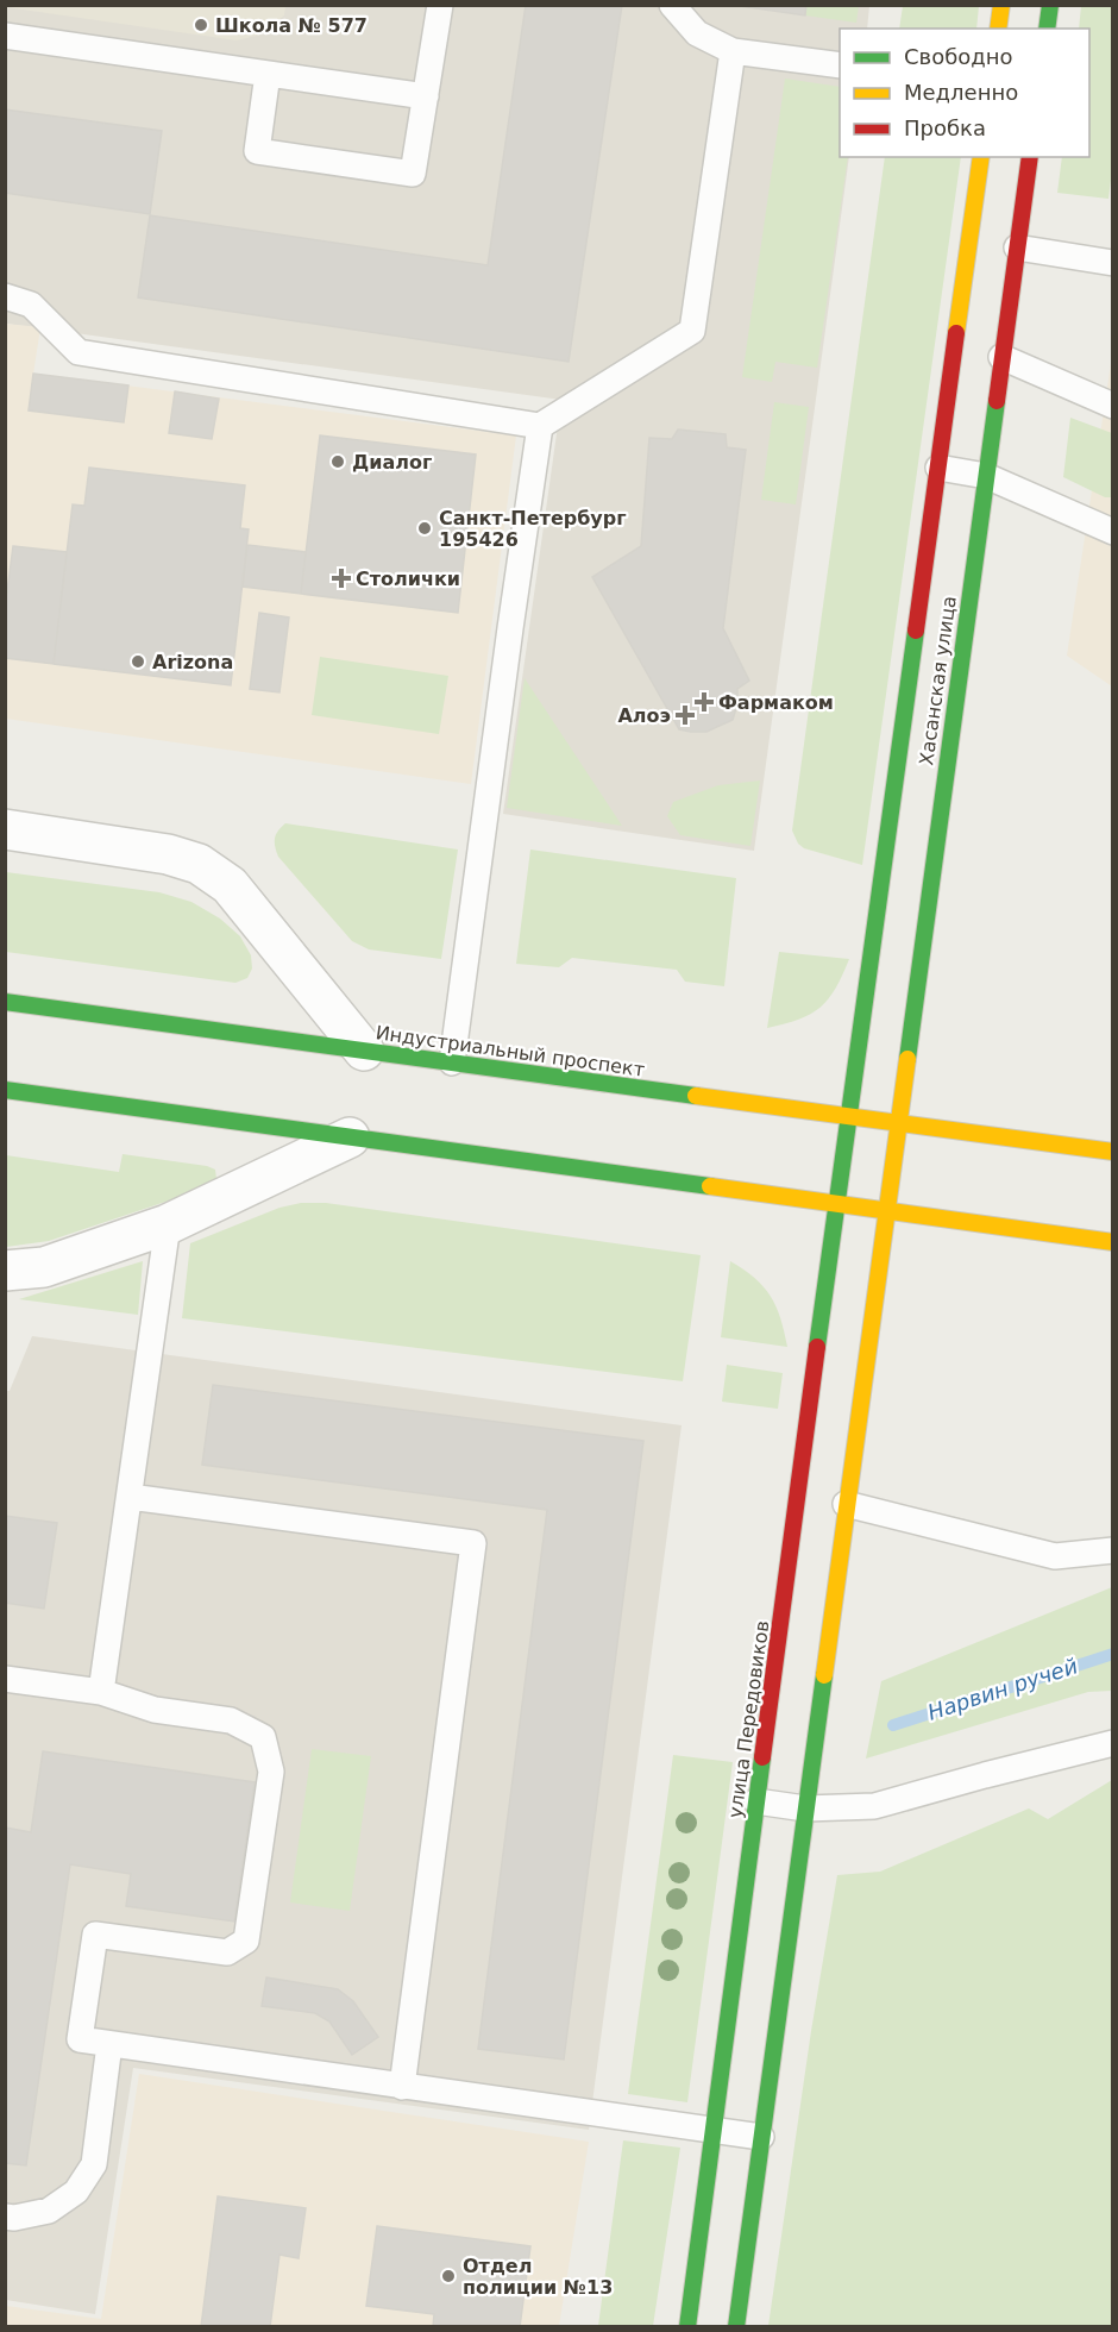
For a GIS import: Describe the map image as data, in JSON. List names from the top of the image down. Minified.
{"streets":{"street":["Хасанская улица","Индустриальный проспект","улица Передовиков"]},"crossings":[["Хасанская улица","Индустриальный проспект"],["Хасанская улица","улица Передовиков"],["Индустриальный проспект","улица Передовиков"]],"water":["Нарвин ручей"],"places":{"other":["Школа № 577","Диалог","Санкт-Петербург 195426","Arizona","Отдел полиции №13"],"health":["Столички","Фармаком","Алоэ"]},"legend":["Свободно","Медленно","Пробка"]}
